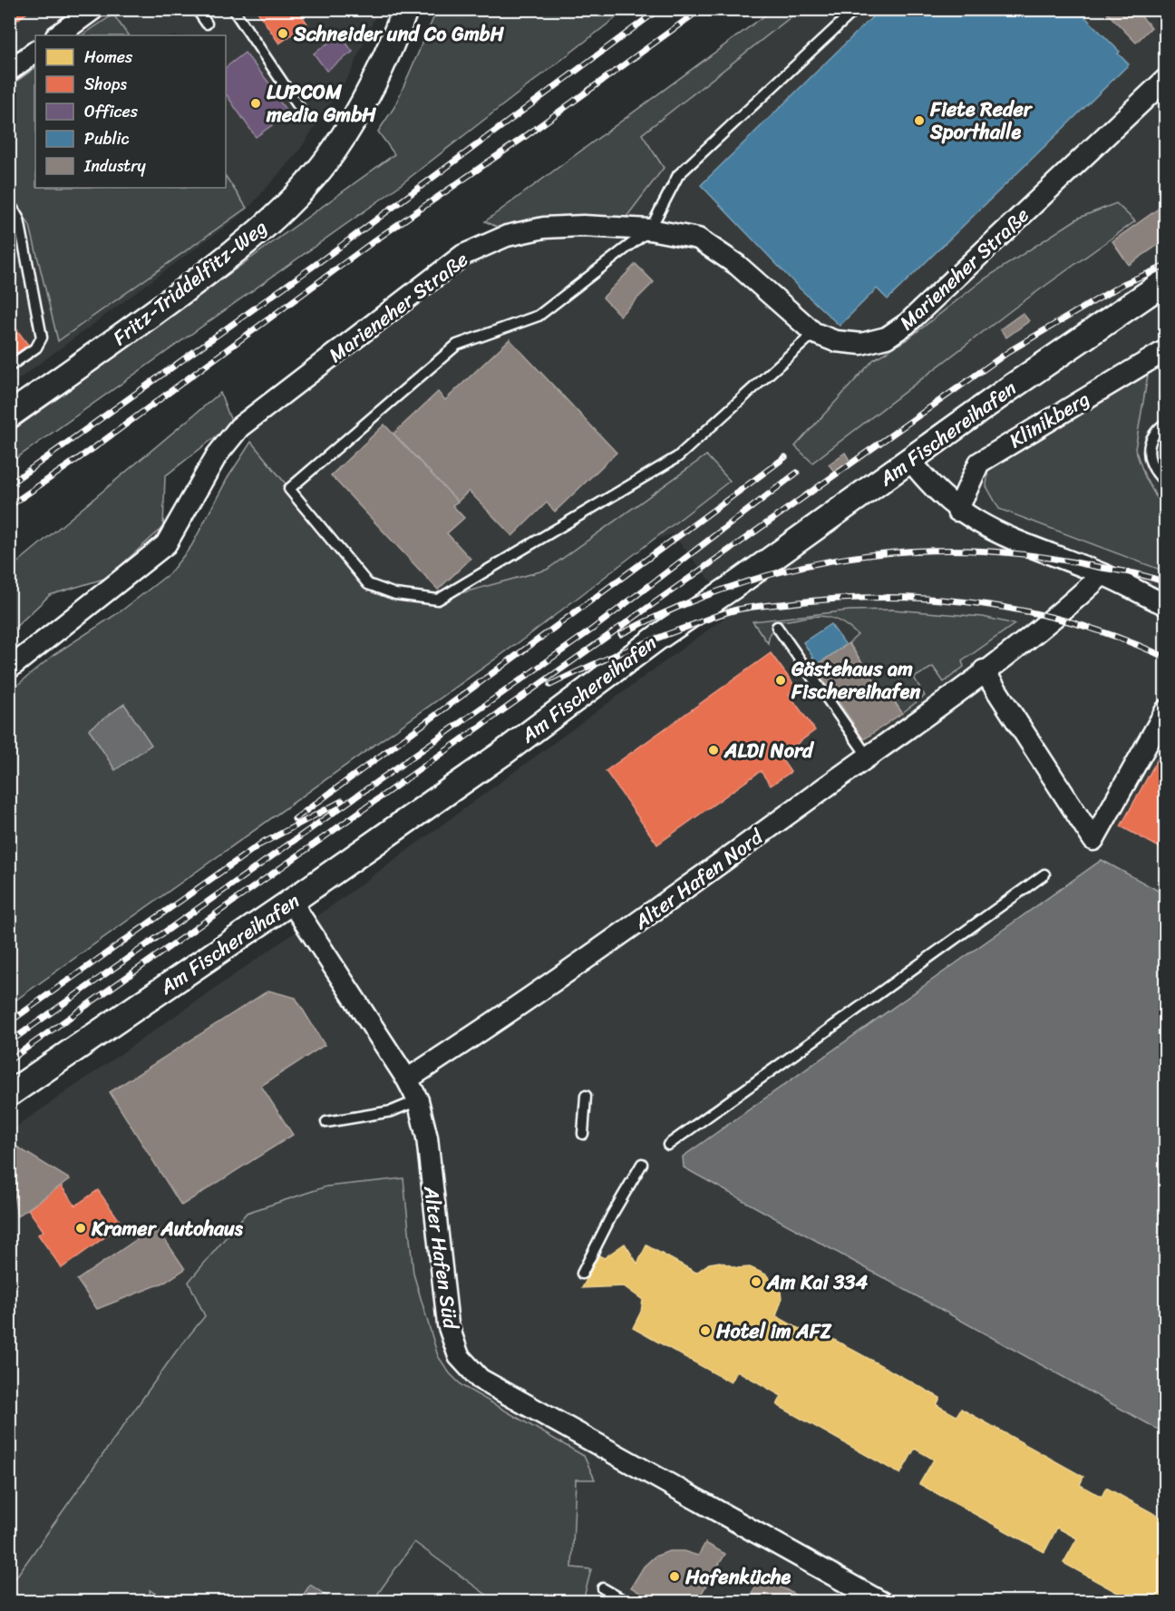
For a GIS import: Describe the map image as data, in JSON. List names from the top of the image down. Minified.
{"streets":{"street":["Marieneher Straße","Fritz-Triddelfitz-Weg","Klinikberg","Am Fischereihafen","Alter Hafen Nord","Alter Hafen Süd"]},"crossings":[["Am Fischereihafen","Alter Hafen Süd"],["Alter Hafen Nord","Alter Hafen Süd"]],"places":["Schneider und Co GmbH","LUPCOM media GmbH","Fiete Reder Sporthalle","Gästehaus am Fischereihafen","ALDI Nord","Kramer Autohaus","Am Kai 334","Hotel im AFZ","Hafenküche"],"legend":["Homes","Shops","Offices","Public","Industry"]}
